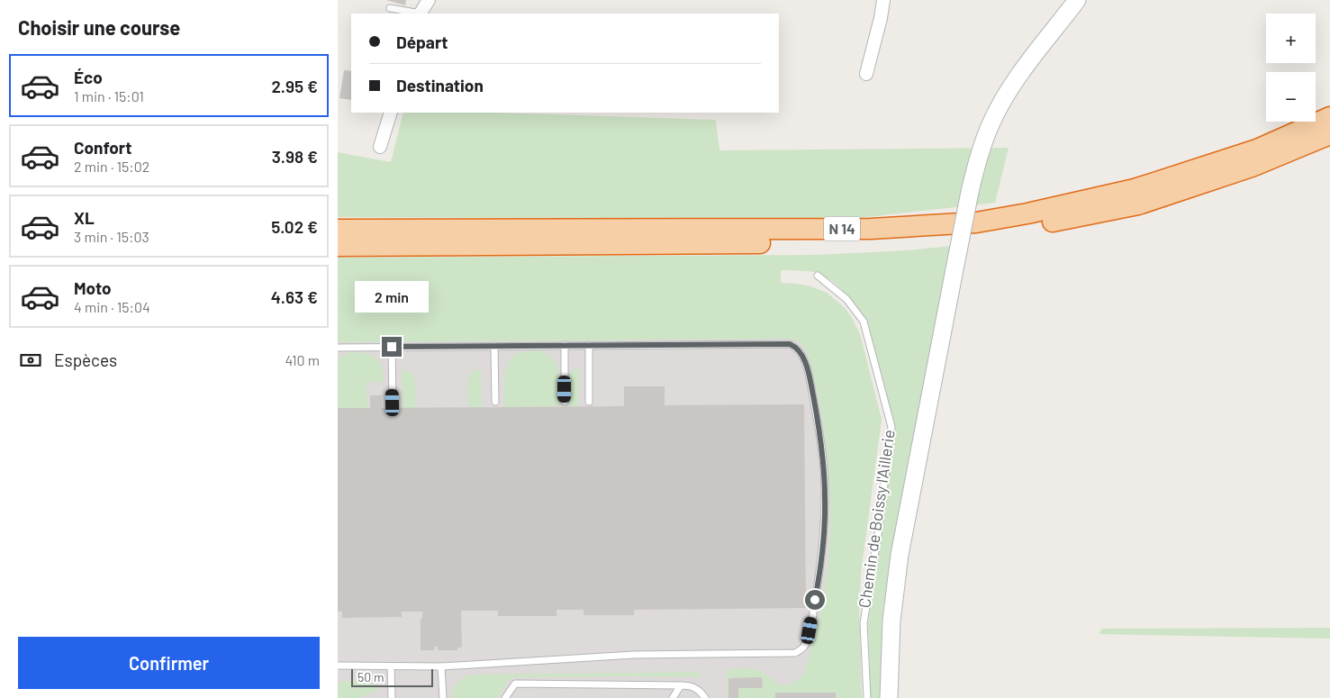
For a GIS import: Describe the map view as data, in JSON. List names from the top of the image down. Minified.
{"streets":{"highway":["N 14"],"lane":["Chemin de Boissy l'Aillerie"]},"scale_bar":"50 m","page":{"heading":"Choisir une course","map_buttons":["+","−"],"banner":["Départ","Destination"],"list":[{"name":"Éco","note":"1 min · 15:01","value":"2.95 €"},{"name":"Confort","note":"2 min · 15:02","value":"3.98 €"},{"name":"XL","note":"3 min · 15:03","value":"5.02 €"},{"name":"Moto","note":"4 min · 15:04","value":"4.63 €"}],"bubble":"2 min","pay":["Espèces","410 m"],"buttons":"Confirmer","scale":"50 m"}}
